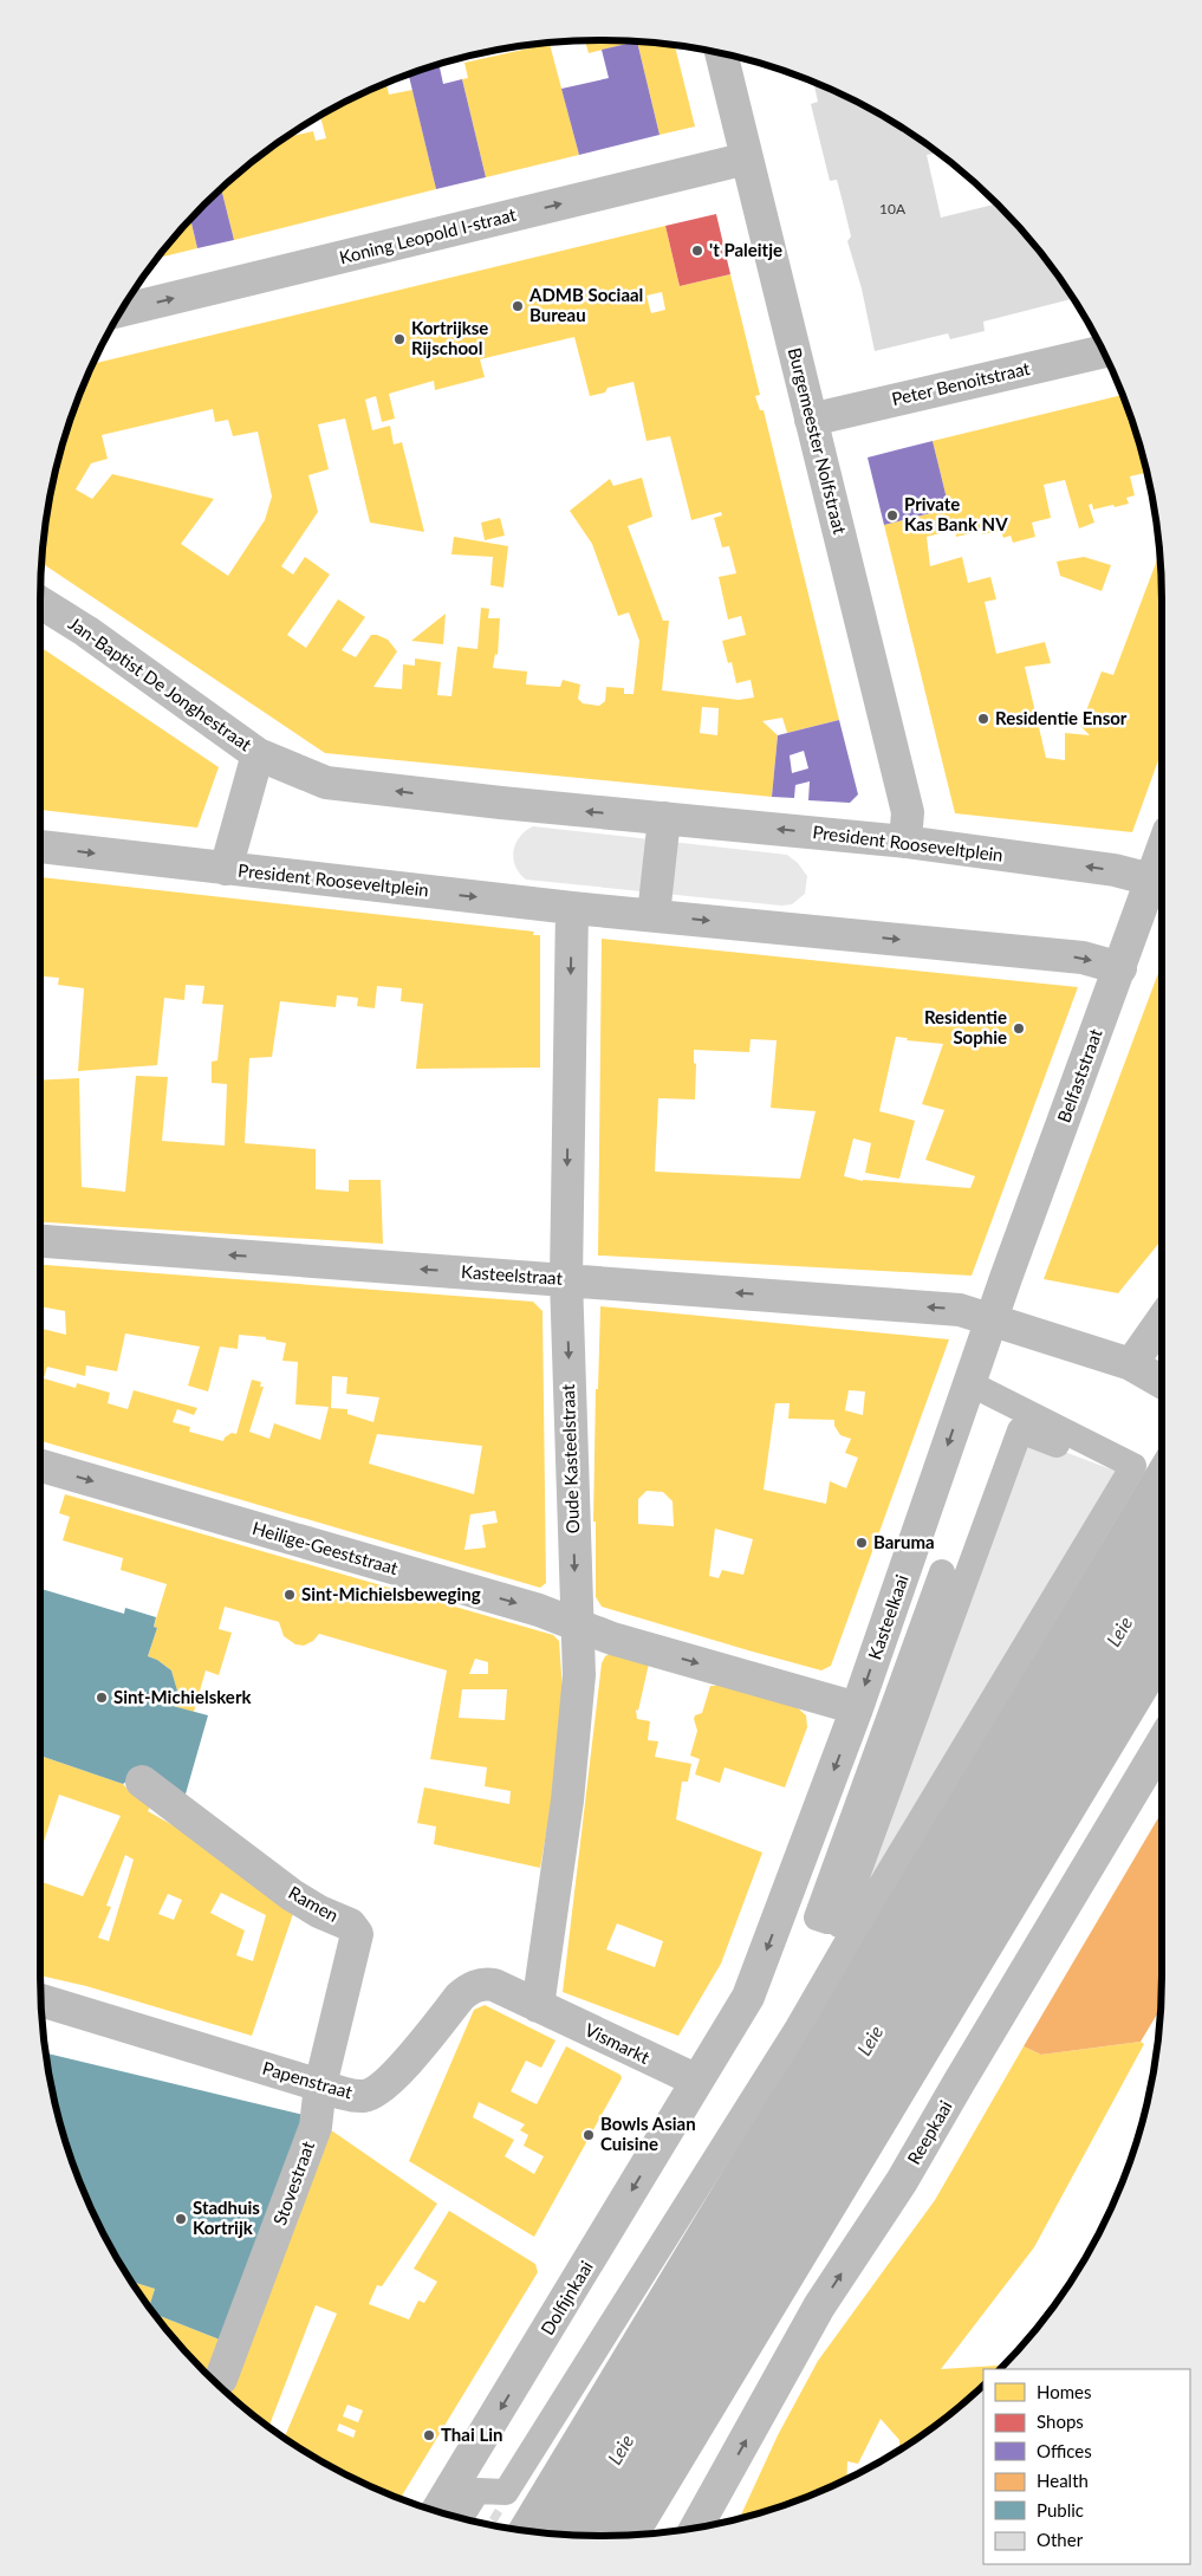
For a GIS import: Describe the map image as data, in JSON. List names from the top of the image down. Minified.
{"streets":{"street":["Koning Leopold I-straat","Peter Benoitstraat","Burgemeester Nolfstraat","Jan-Baptist De Jonghestraat","President Rooseveltplein","Belfaststraat","Kasteelstraat","Oude Kasteelstraat","Heilige-Geeststraat","Kasteelkaai","Ramen","Vismarkt","Papenstraat","Reepkaai","Stovestraat","Dolfijnkaai"]},"crossings":[["Koning Leopold I-straat","Burgemeester Nolfstraat"],["Peter Benoitstraat","Burgemeester Nolfstraat"],["Burgemeester Nolfstraat","President Rooseveltplein"],["Jan-Baptist De Jonghestraat","President Rooseveltplein"],["President Rooseveltplein","Belfaststraat"],["President Rooseveltplein","Oude Kasteelstraat"],["Belfaststraat","Kasteelstraat"],["Belfaststraat","Kasteelkaai"],["Kasteelstraat","Oude Kasteelstraat"],["Kasteelstraat","Kasteelkaai"],["Oude Kasteelstraat","Heilige-Geeststraat"],["Oude Kasteelstraat","Vismarkt"],["Oude Kasteelstraat","Papenstraat"],["Heilige-Geeststraat","Kasteelkaai"],["Kasteelkaai","Vismarkt"],["Kasteelkaai","Dolfijnkaai"],["Ramen","Papenstraat"],["Ramen","Stovestraat"],["Vismarkt","Papenstraat"],["Vismarkt","Dolfijnkaai"],["Papenstraat","Stovestraat"]],"one_way":["Koning Leopold I-straat","Kasteelstraat","Oude Kasteelstraat","Heilige-Geeststraat"],"water":["Leie"],"places":["'t Paleitje","ADMB Sociaal Bureau","Kortrijkse Rijschool","Private Kas Bank NV","Residentie Ensor","Residentie Sophie","Baruma","Sint-Michielsbeweging","Sint-Michielskerk","Bowls Asian Cuisine","Stadhuis Kortrijk","Thai Lin"],"house_numbers":["10A"],"legend":["Homes","Shops","Offices","Health","Public","Other"]}
